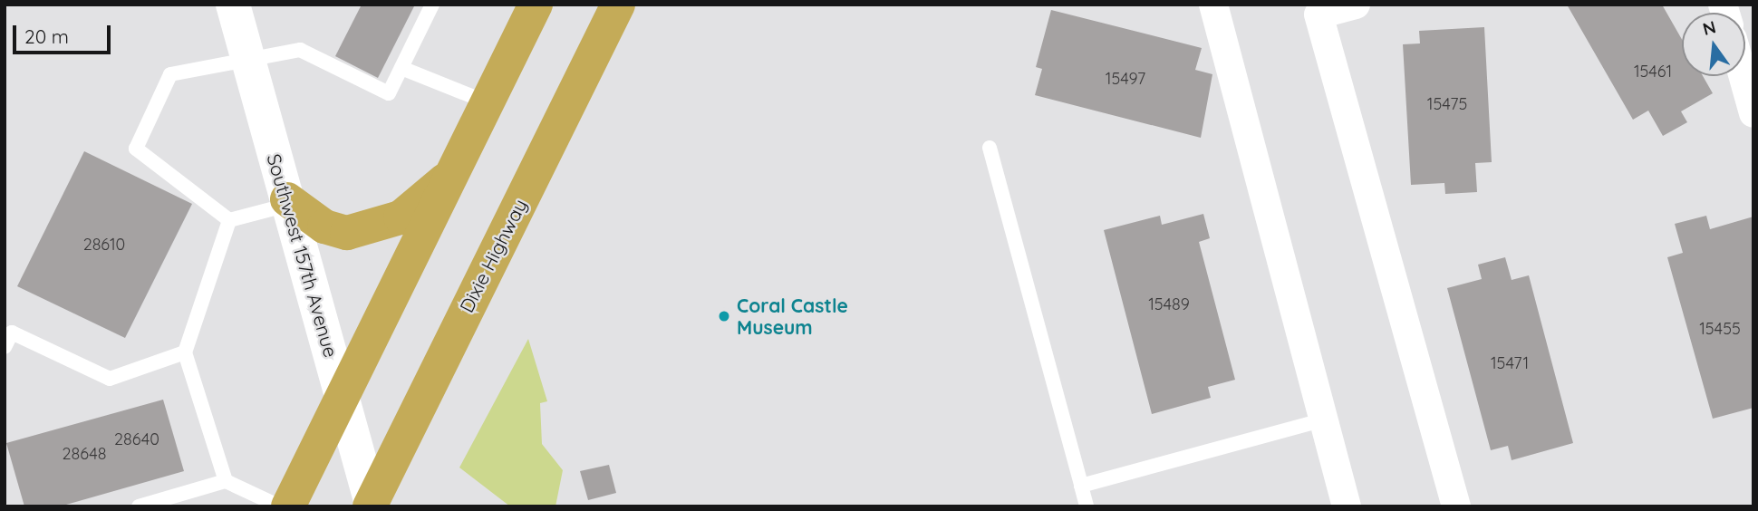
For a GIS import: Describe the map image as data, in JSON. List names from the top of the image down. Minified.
{"streets":{"highway":["Dixie Highway"],"street":["Southwest 157th Avenue"]},"crossings":[["Southwest 157th Avenue","Dixie Highway"]],"places":["Coral Castle Museum"],"house_numbers":["15461","15497","15475","28610","15489","15455","15471","28640","28648"],"scale_bar":"20 m","north":"top"}
